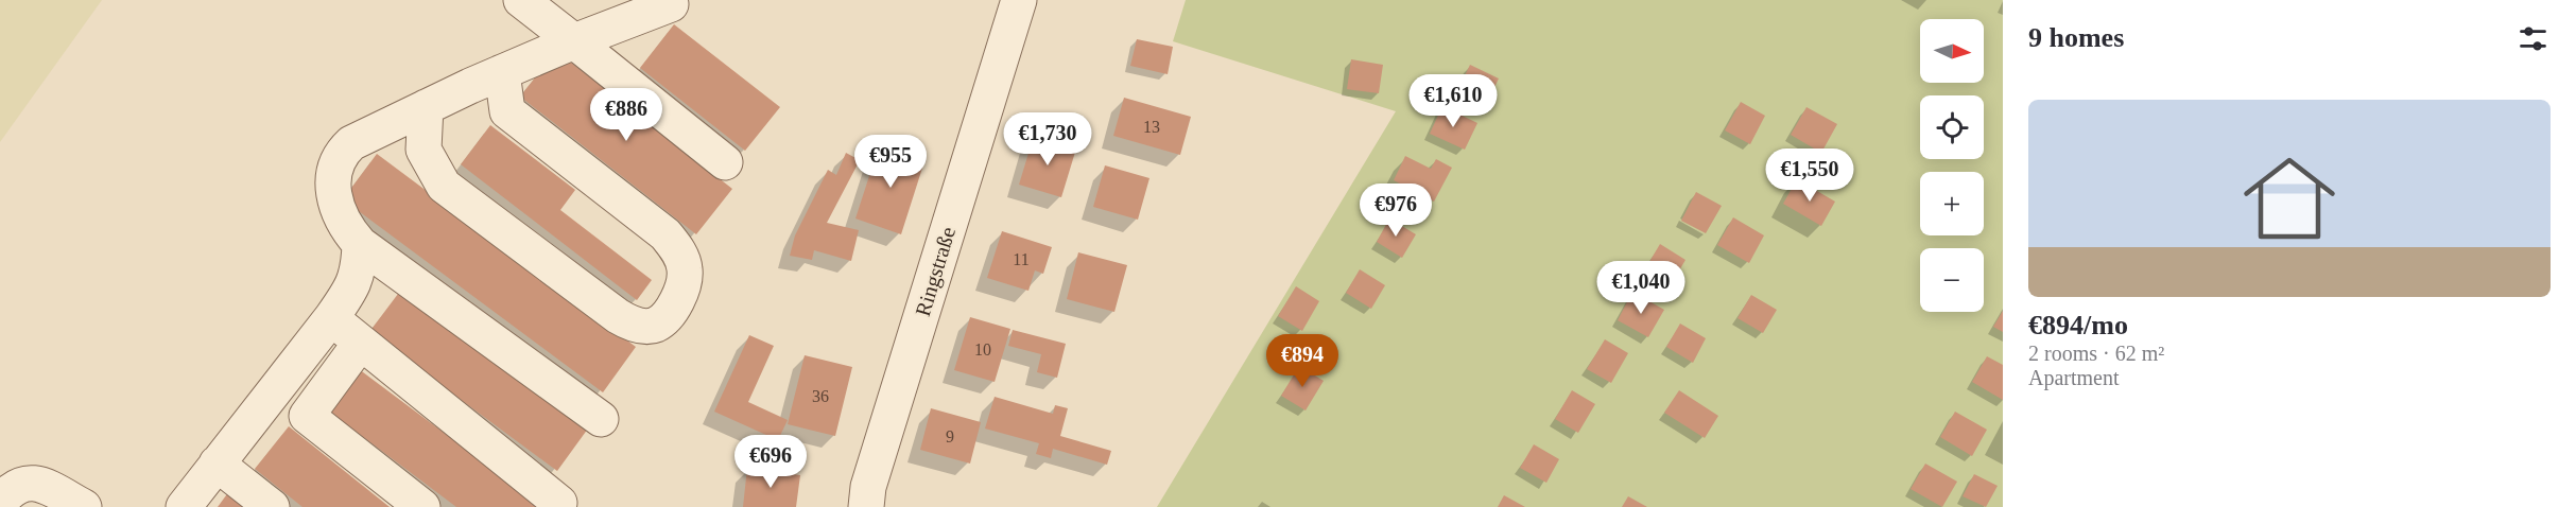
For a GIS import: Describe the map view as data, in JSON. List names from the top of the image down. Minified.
{"streets":{"street":["Ringstraße"]},"house_numbers":["13","11","10","36","9"],"north":"right","page":{"heading":"9 homes","map_buttons":["+","−"],"price":["€1,610","€886","€1,730","€955","€1,550","€976","€1,040","€894","€696"],"list":[{"name":"€894/mo","note":"2 rooms · 62 m² · Apartment"}]}}
